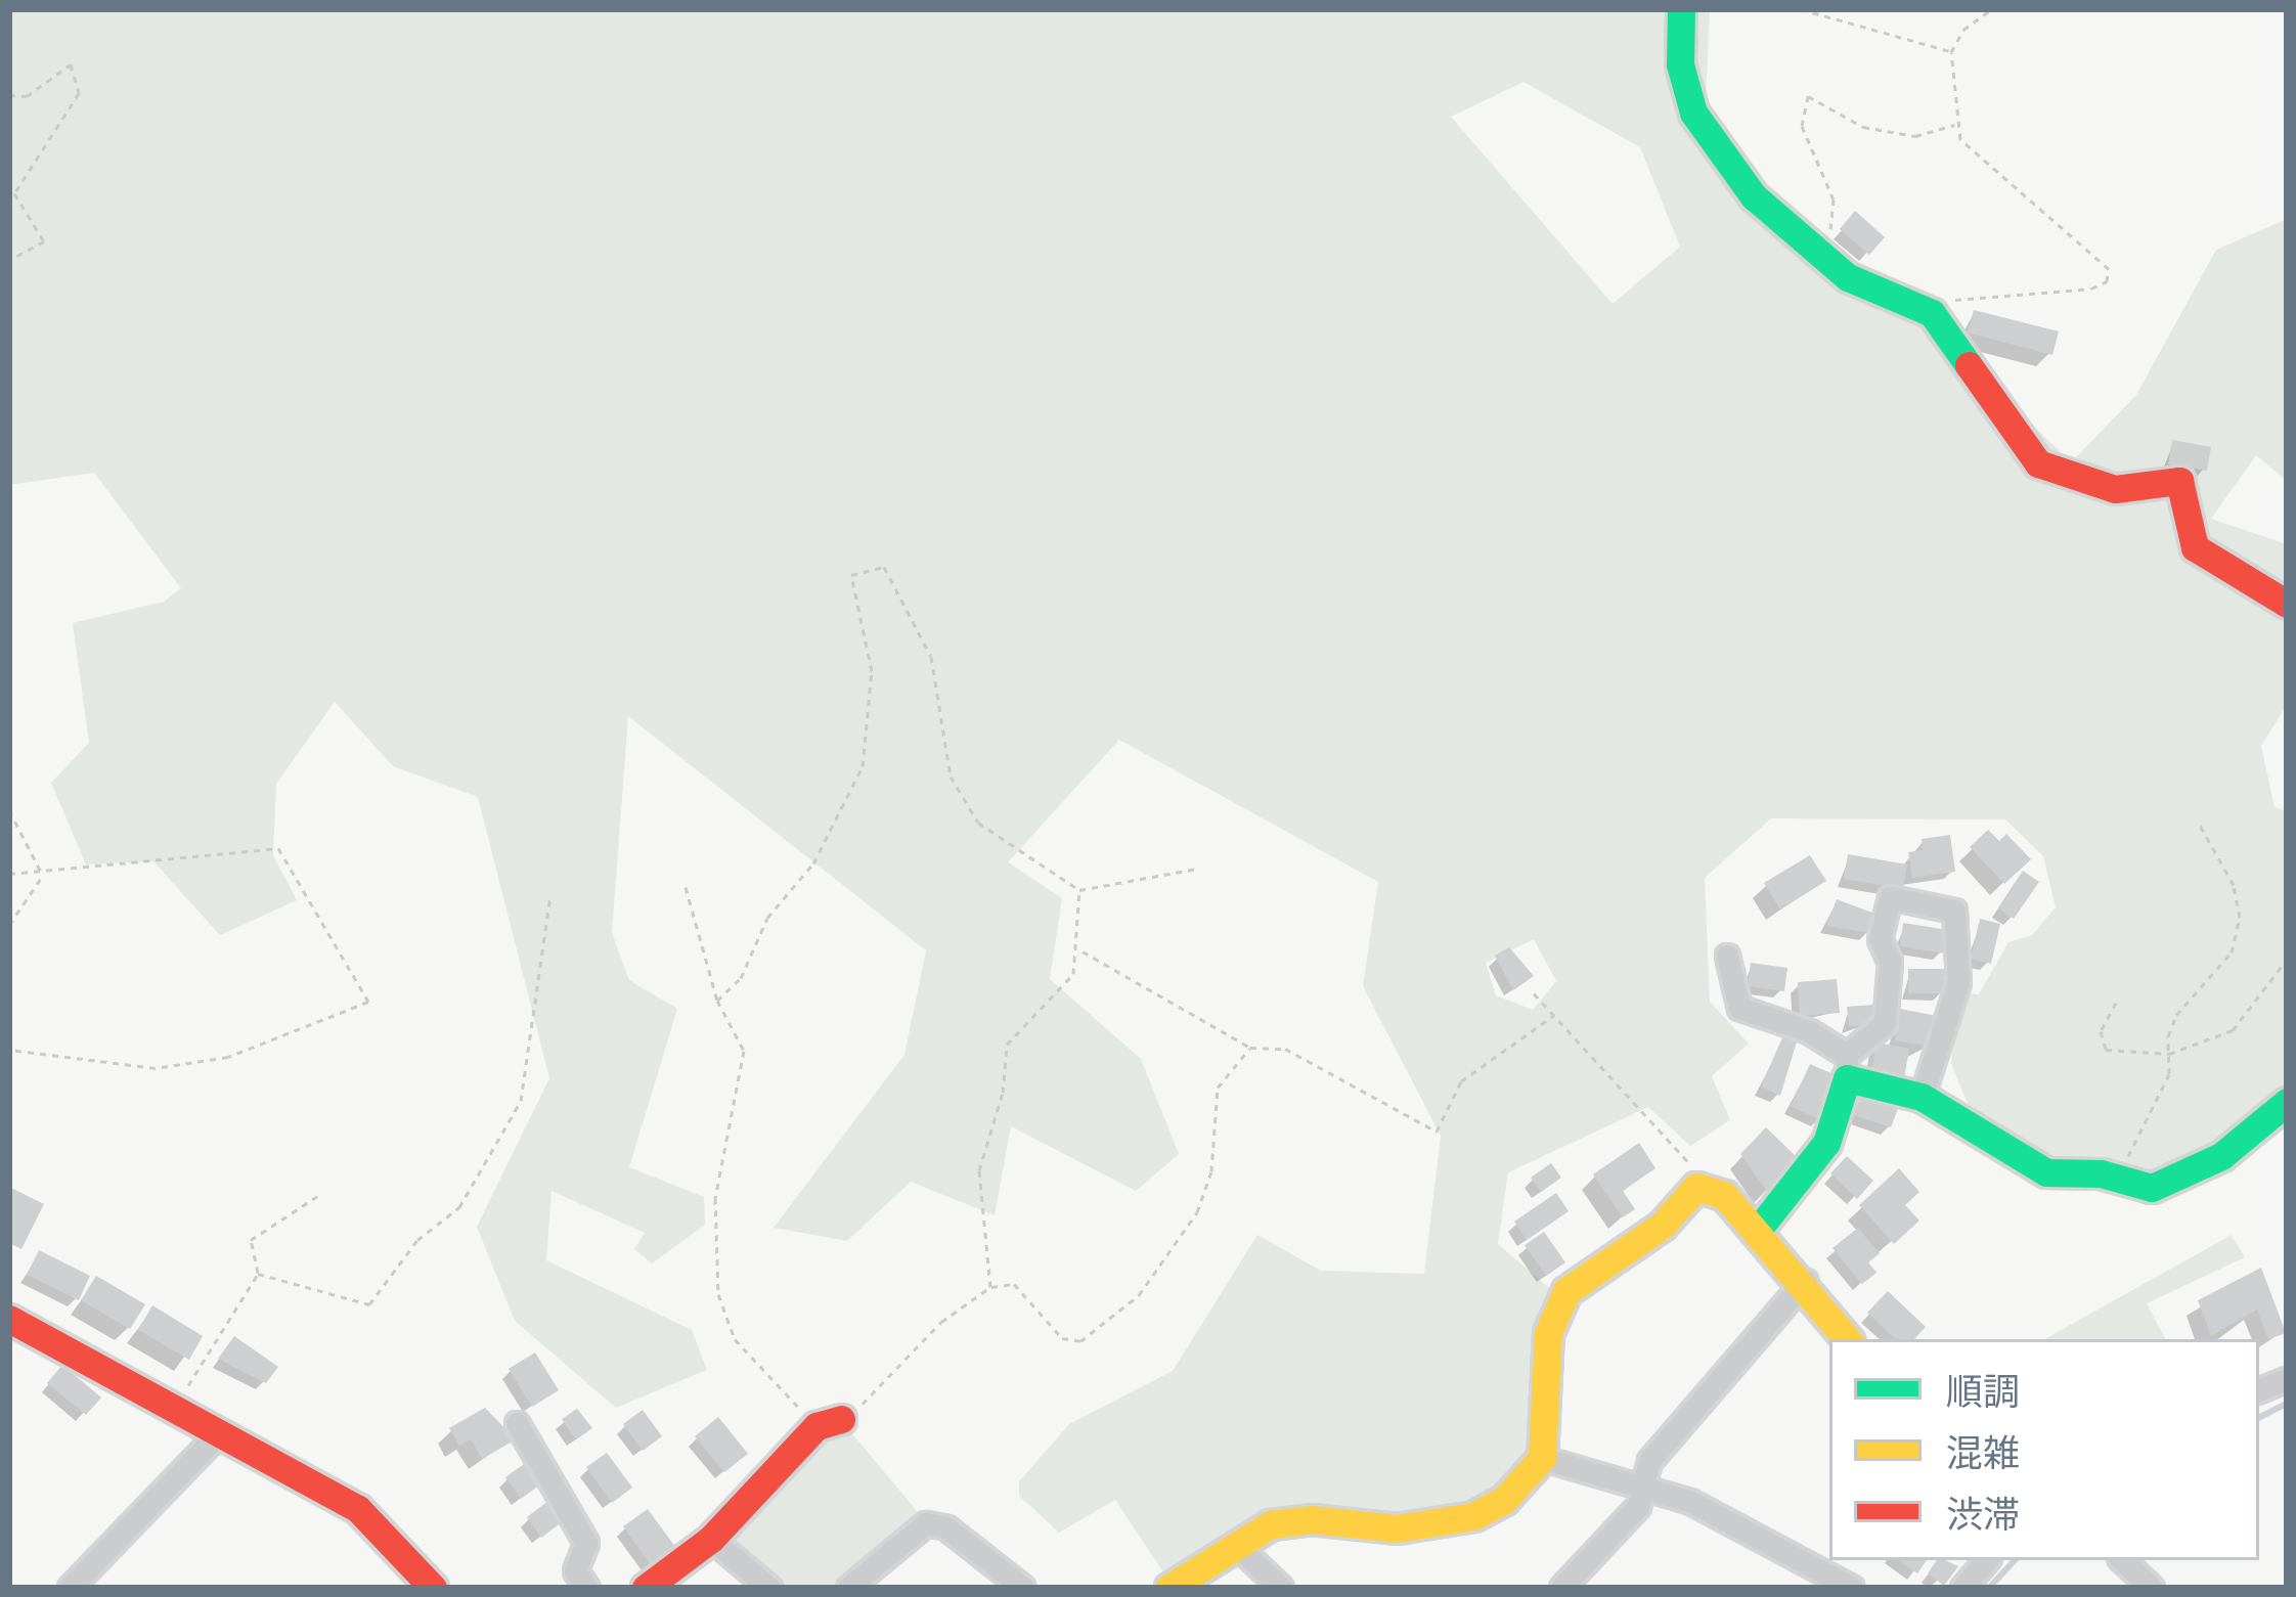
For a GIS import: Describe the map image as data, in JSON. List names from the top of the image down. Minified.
{"legend":["順調","混雑","渋滞"]}
